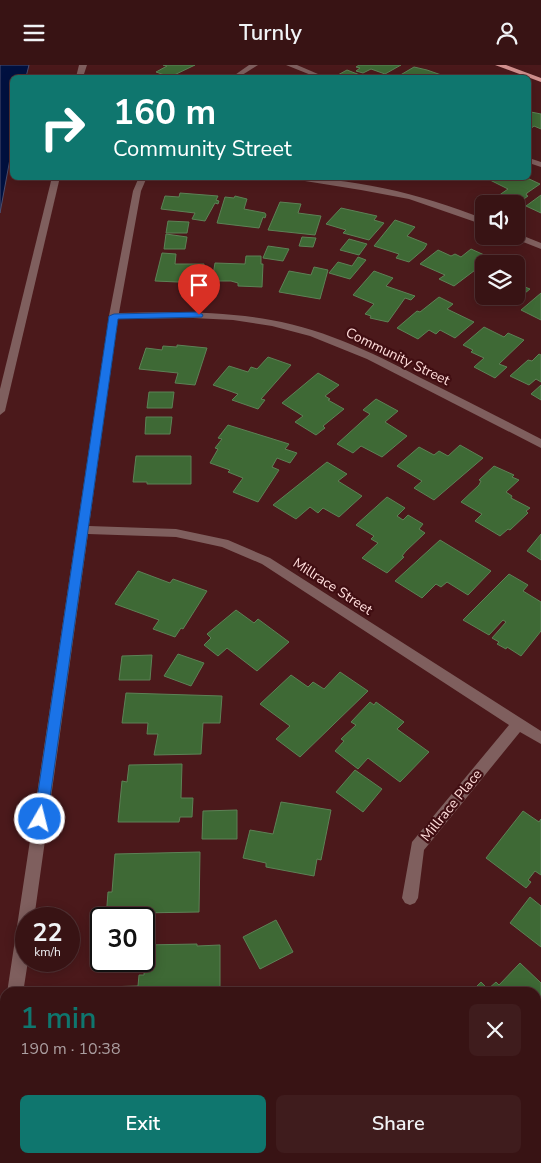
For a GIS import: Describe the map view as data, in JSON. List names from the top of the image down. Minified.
{"streets":{"street":["Community Street","Millrace Street","Millrace Place"]},"crossings":[["Millrace Street","Millrace Place"]],"page":{"header":"Turnly","turn":["160 m","Community Street"],"speed":"22 km/h","limit":"30","heading":["1 min","190 m · 10:38"],"buttons":["Exit","Share"]}}
